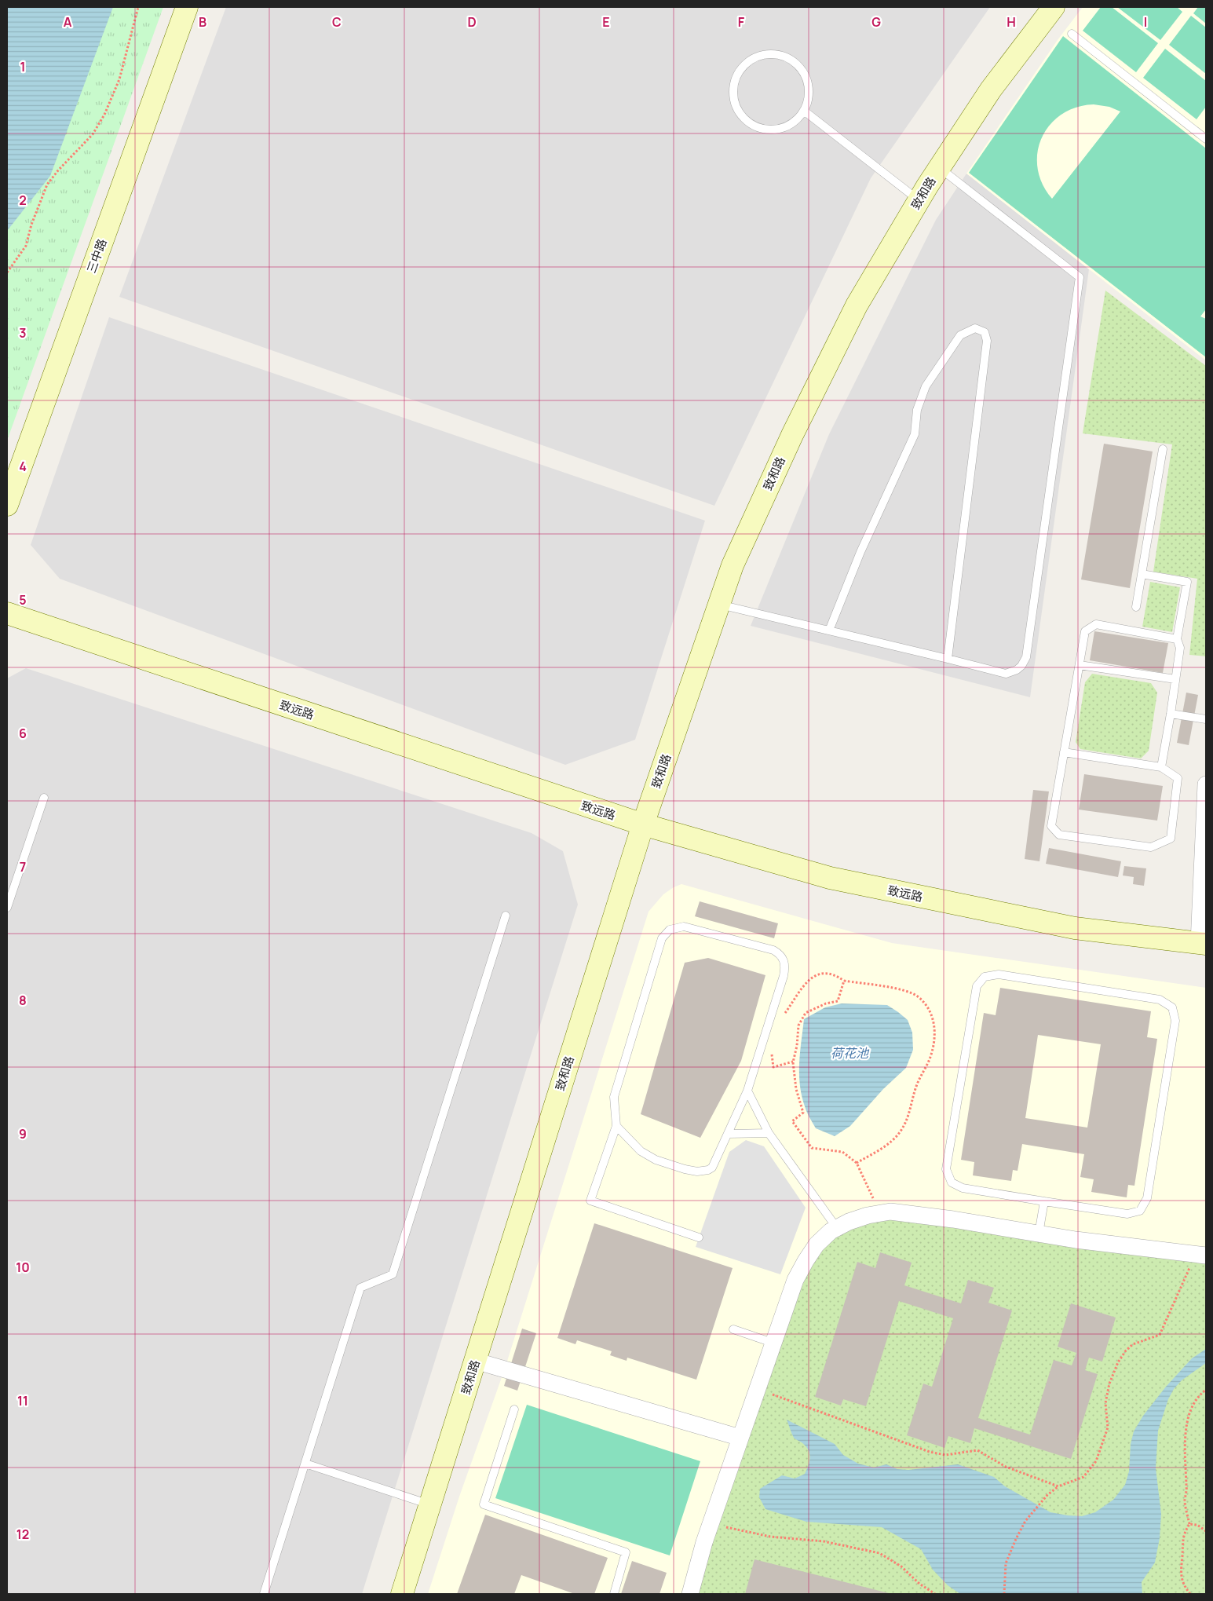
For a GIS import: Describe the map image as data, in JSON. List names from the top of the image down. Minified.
{"streets":{"main road":["致和路","三中路","致远路"]},"crossings":[["致和路","致远路"]],"water":["荷花池"],"grid":{"columns":["A","B","C","D","E","F","G","H","I"],"rows":["1","2","3","4","5","6","7","8","9","10","11","12"]}}
